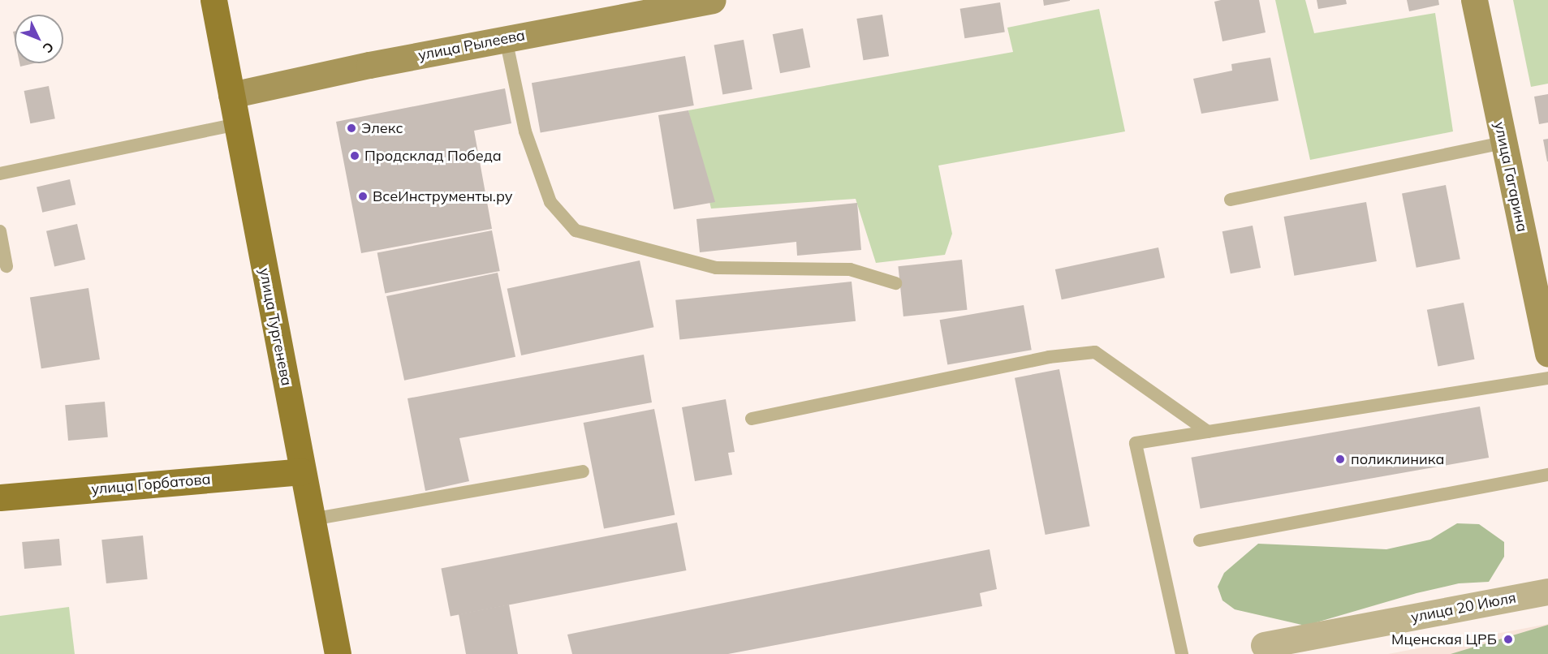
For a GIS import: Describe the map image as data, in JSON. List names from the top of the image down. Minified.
{"streets":{"main road":["улица Тургенева","улица Горбатова"],"street":["улица Рылеева","улица Гагарина","улица 20 Июля"]},"crossings":[["улица Рылеева","улица Тургенева"],["улица Тургенева","улица Горбатова"]],"places":["Элекс","Продсклад Победа","ВсеИнструменты.ру","поликлиника","Мценская ЦРБ"],"north":"bottom right"}
